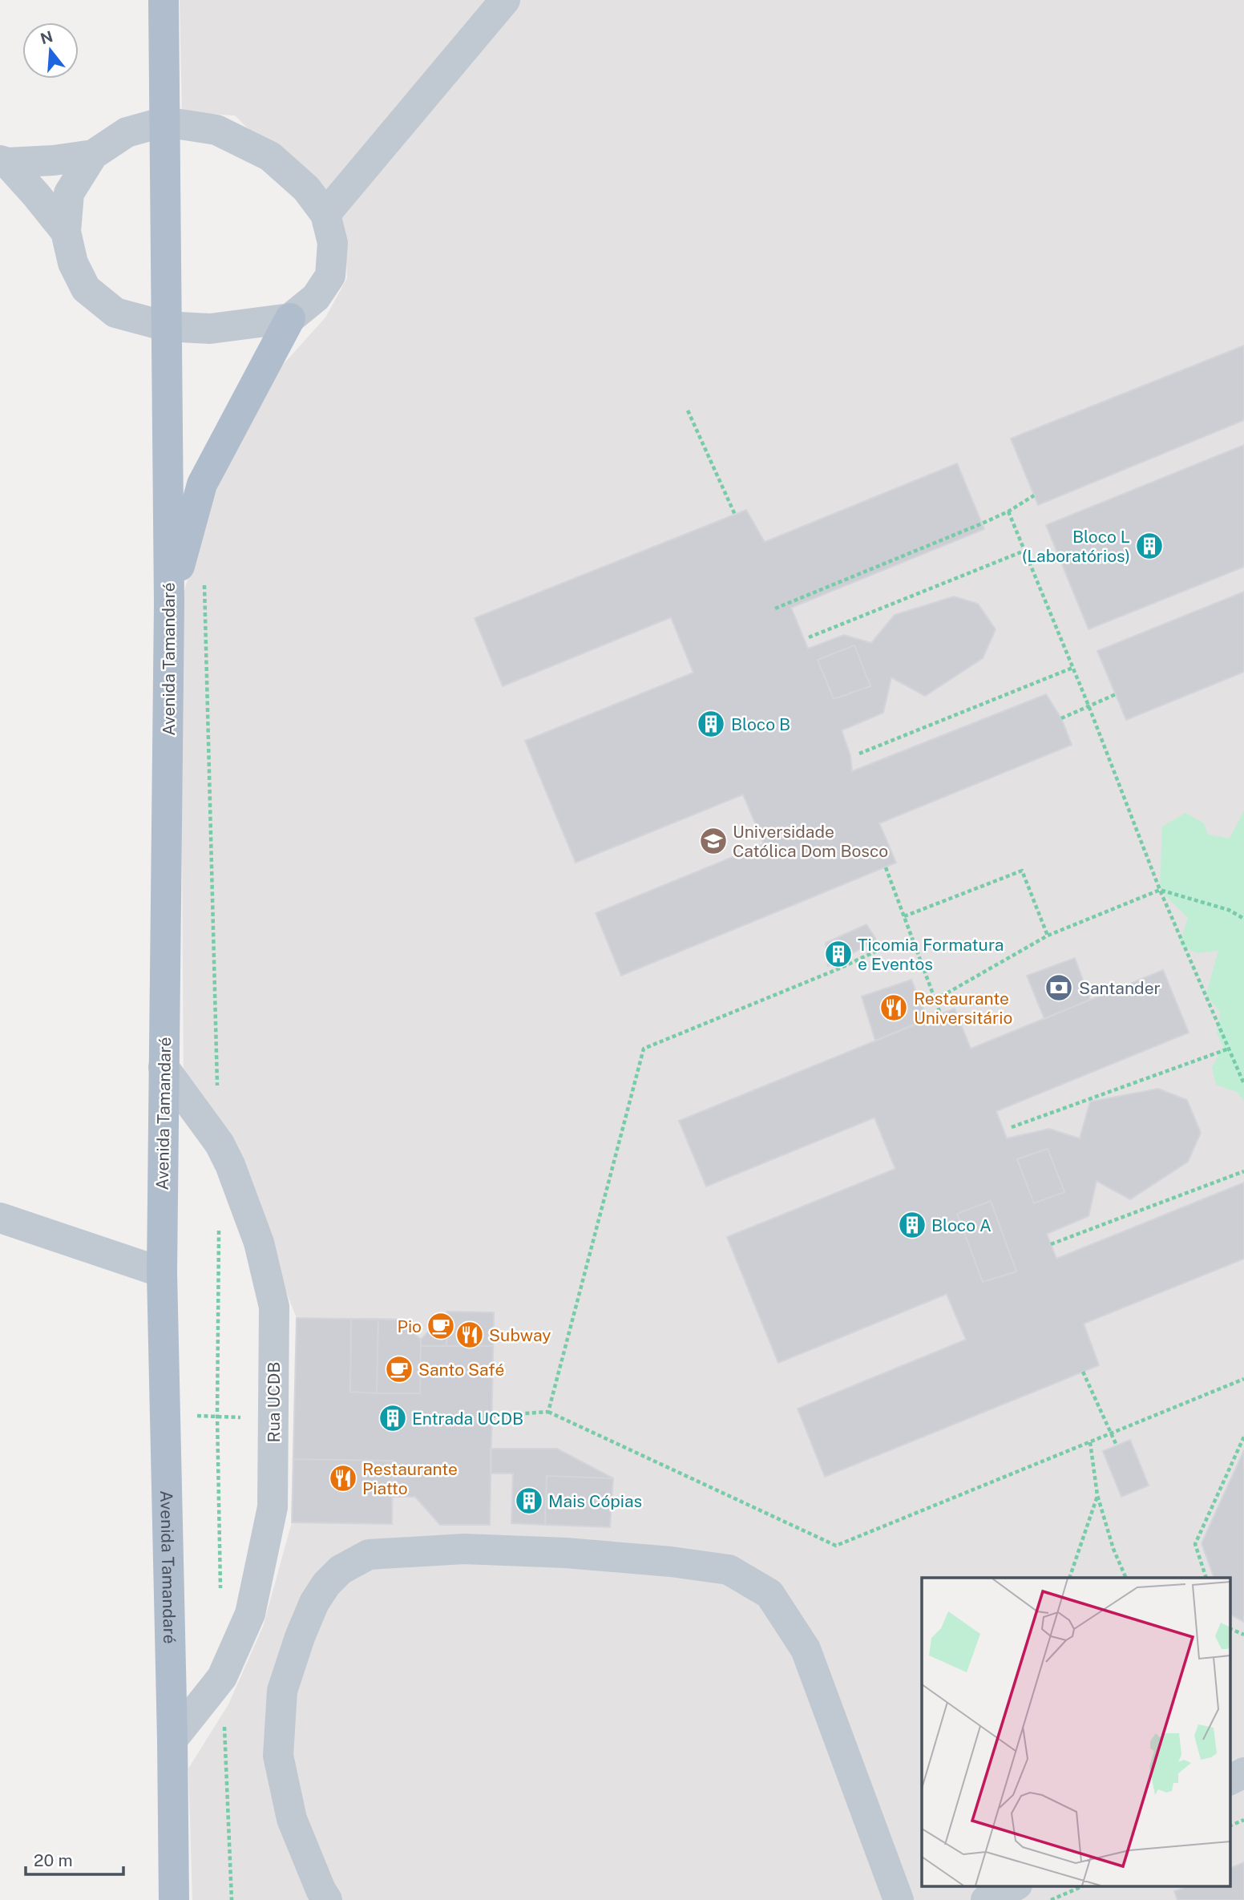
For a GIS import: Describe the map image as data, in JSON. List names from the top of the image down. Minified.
{"streets":{"main road":["Avenida Tamandaré"],"street":["Rua UCDB"]},"crossings":[["Avenida Tamandaré","Rua UCDB"]],"places":{"building":["Bloco L (Laboratórios)","Bloco B","Ticomia Formatura e Eventos","Bloco A","Entrada UCDB","Mais Cópias"],"school or university":["Universidade Católica Dom Bosco"],"bank":["Santander"],"restaurant":["Restaurante Universitário","Subway","Restaurante Piatto"],"cafe":["Pio","Santo Safé"]},"scale_bar":"20 m","north":"top"}
